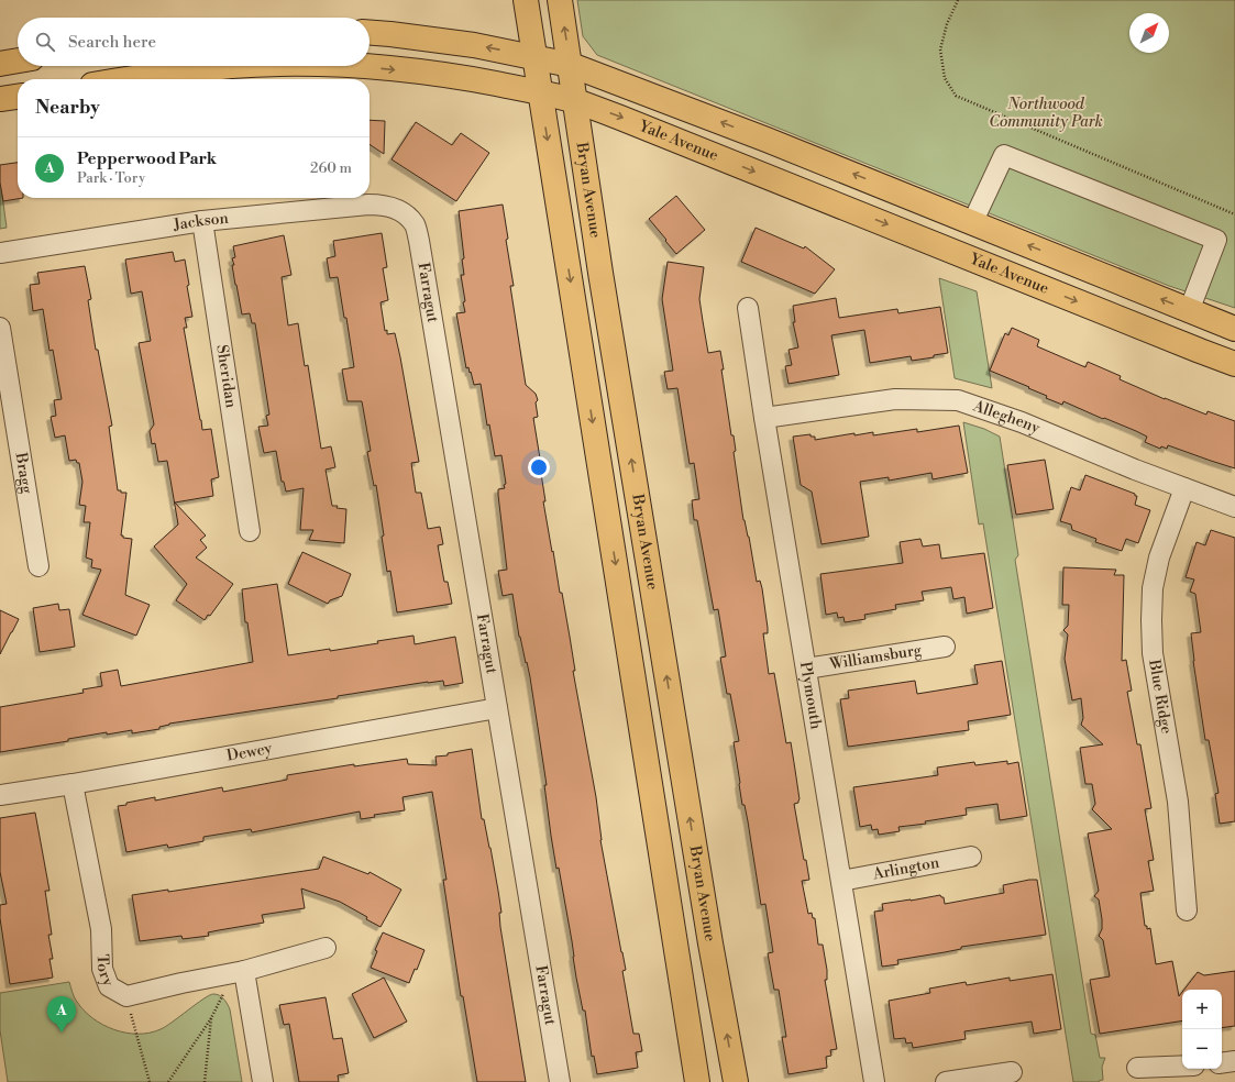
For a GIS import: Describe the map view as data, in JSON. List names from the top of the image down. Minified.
{"streets":{"main road":["Yale Avenue","Bryan Avenue"],"street":["Jackson","Farragut","Sheridan","Allegheny","Bragg","Williamsburg","Plymouth","Blue Ridge","Dewey","Arlington","Tory"]},"crossings":[["Yale Avenue","Bryan Avenue"],["Jackson","Farragut"],["Jackson","Sheridan"],["Farragut","Dewey"],["Allegheny","Plymouth"],["Allegheny","Blue Ridge"],["Williamsburg","Plymouth"],["Plymouth","Arlington"],["Dewey","Tory"]],"parks":["Northwood Community Park"],"north":"top right","page":{"search":"Search here","heading":"Nearby","list":[{"mark":"A","name":"Pepperwood Park","note":"Park · Tory","value":"260 m"}],"map_buttons":["+","−"],"pins":"A"}}
